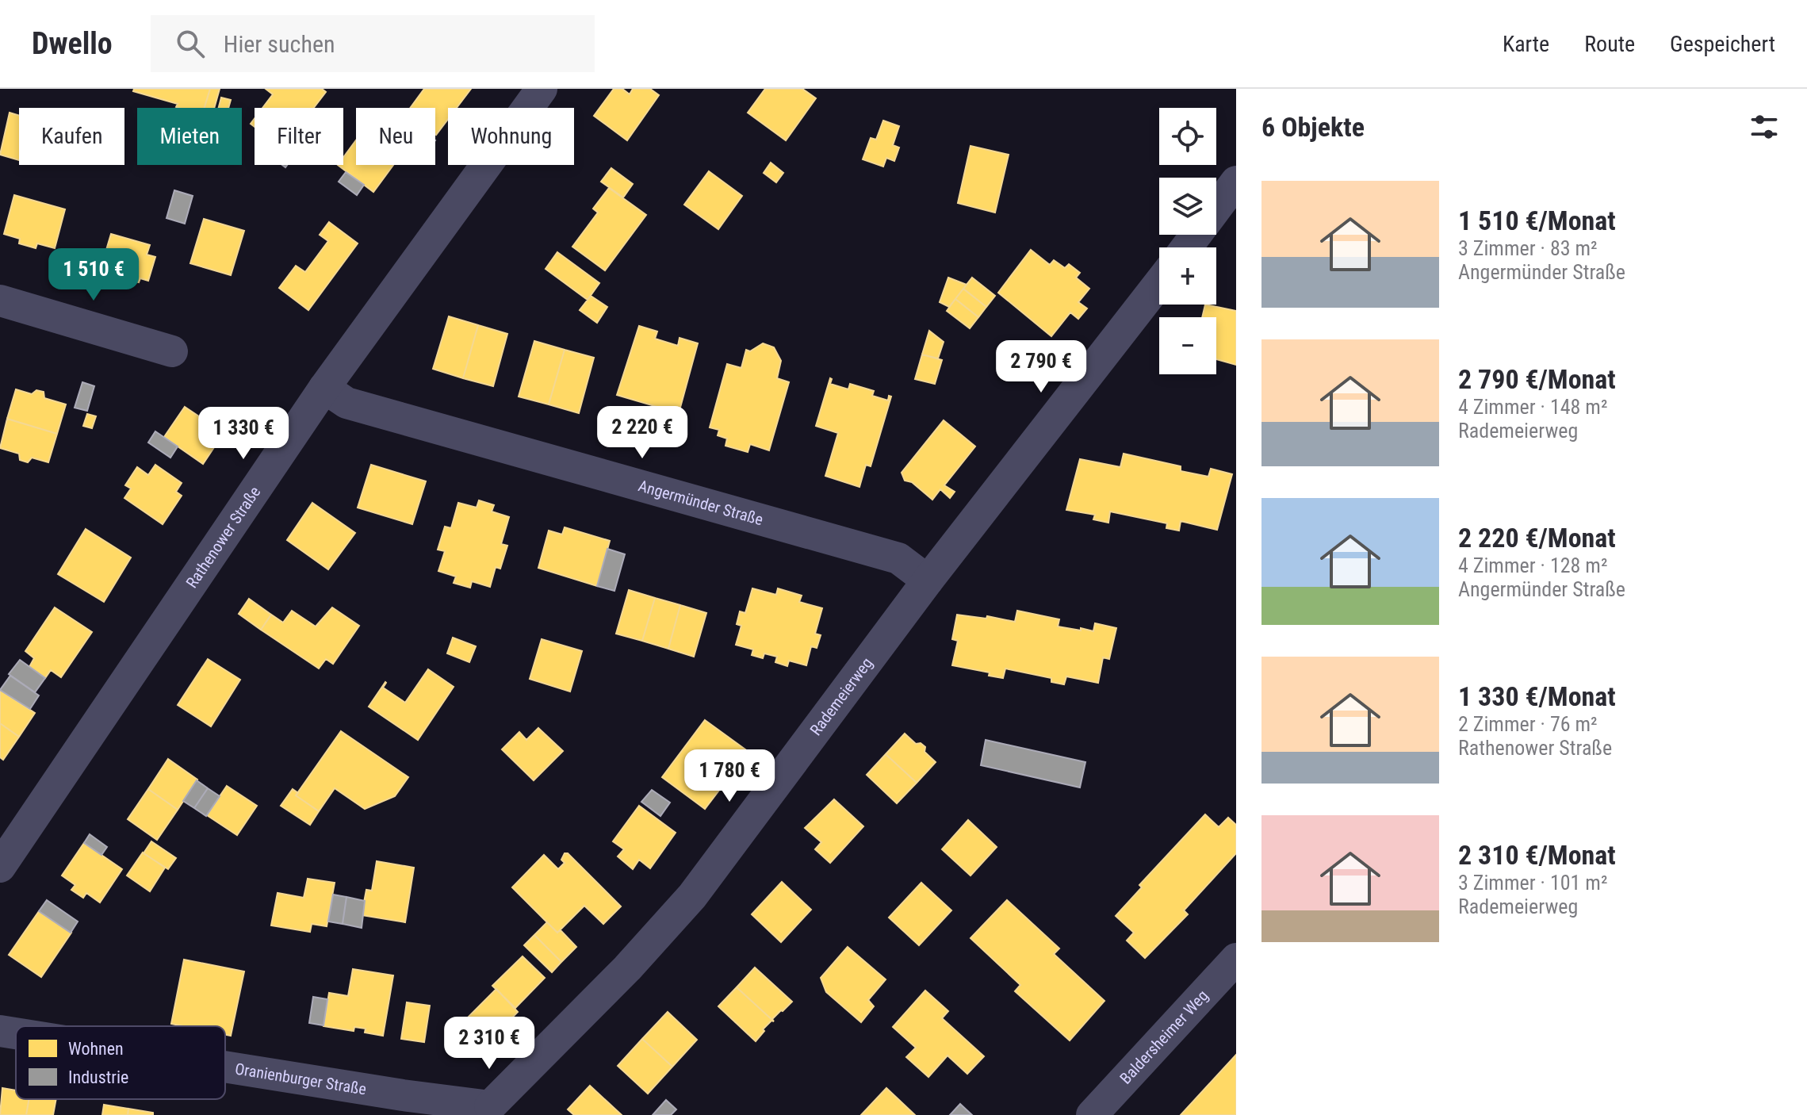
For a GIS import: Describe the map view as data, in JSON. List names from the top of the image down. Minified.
{"streets":{"street":["Angermünder Straße","Rathenower Straße","Rademeierweg","Baldersheimer Weg","Oranienburger Straße"]},"crossings":[["Angermünder Straße","Rathenower Straße"],["Angermünder Straße","Rademeierweg"],["Rademeierweg","Oranienburger Straße"]],"legend":["Wohnen","Industrie"],"page":{"header":"Dwello","search":"Hier suchen","nav":["Karte","Route","Gespeichert"],"heading":"6 Objekte","map_buttons":["+","−"],"chip":["Kaufen","Mieten","Filter","Neu","Wohnung"],"list":[{"name":"1 510 €/Monat","note":"3 Zimmer · 83 m² · Angermünder Straße"},{"name":"2 790 €/Monat","note":"4 Zimmer · 148 m² · Rademeierweg"},{"name":"2 220 €/Monat","note":"4 Zimmer · 128 m² · Angermünder Straße"},{"name":"1 330 €/Monat","note":"2 Zimmer · 76 m² · Rathenower Straße"},{"name":"2 310 €/Monat","note":"3 Zimmer · 101 m² · Rademeierweg"}],"price":["1 510 €","2 790 €","2 220 €","1 330 €","1 780 €","2 310 €"]}}
